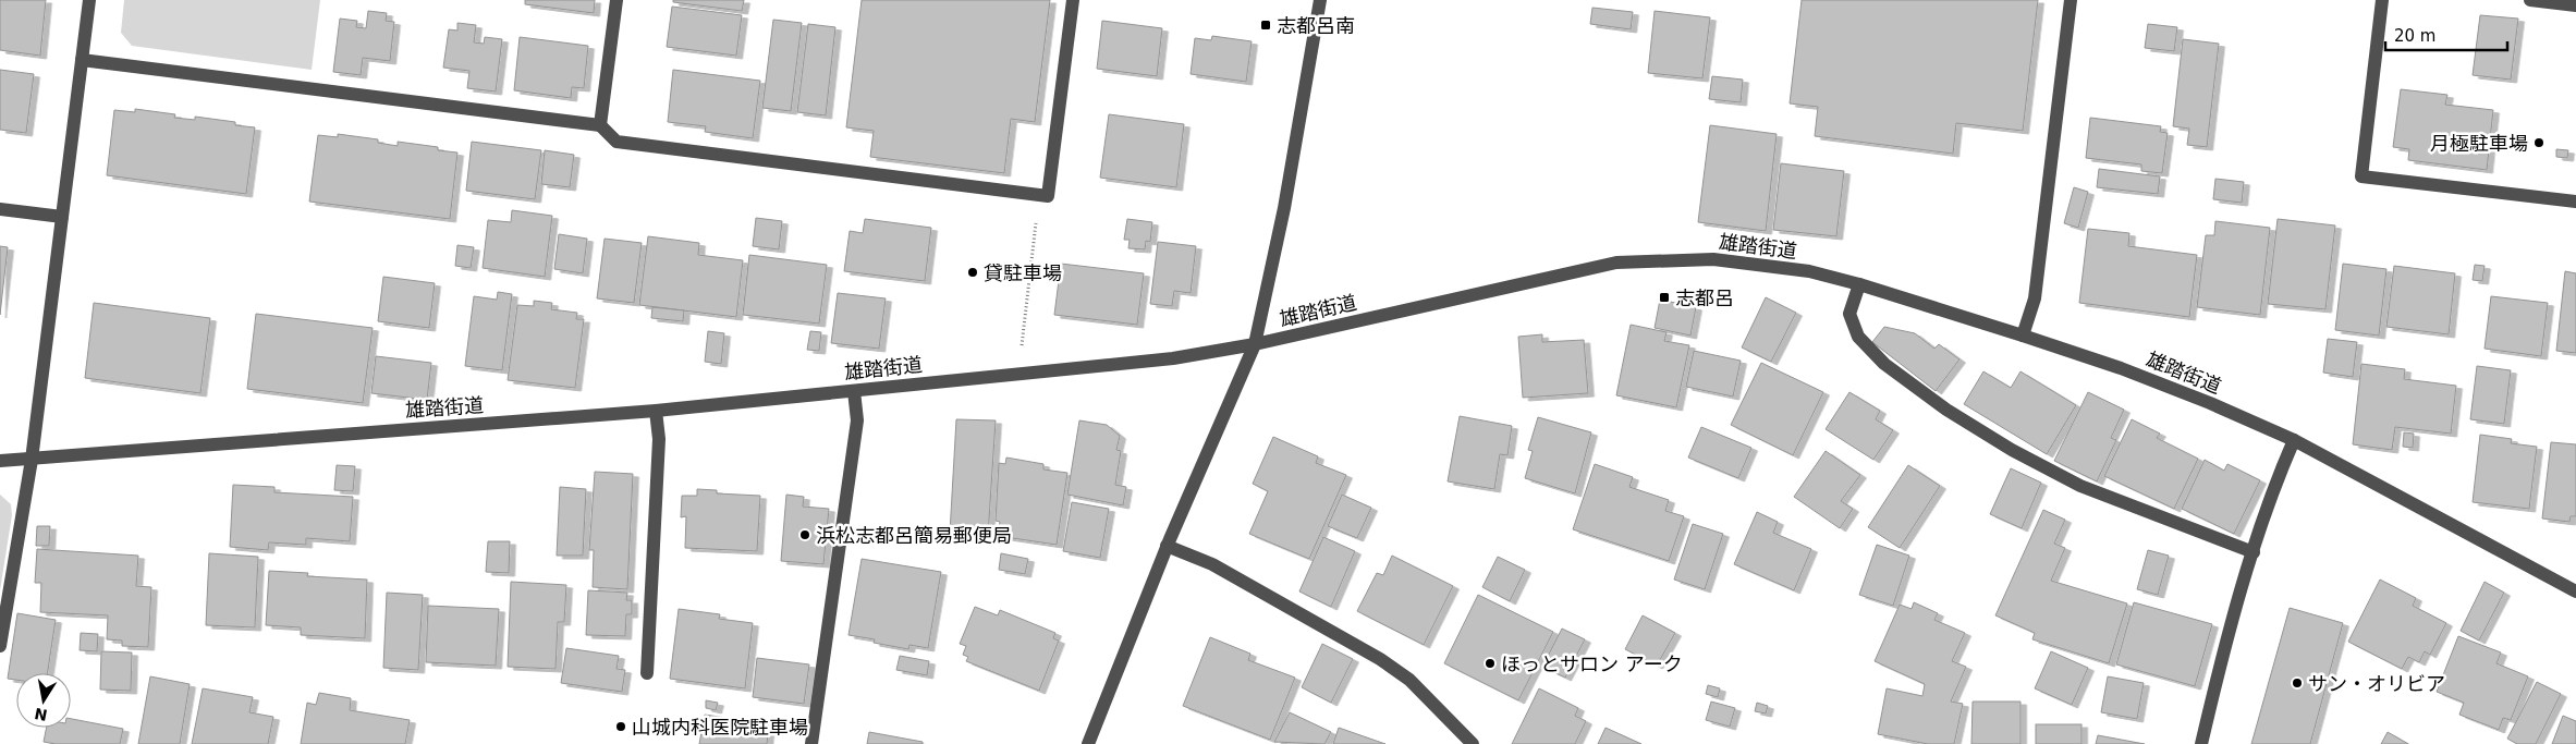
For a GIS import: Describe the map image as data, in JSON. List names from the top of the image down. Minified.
{"streets":{"street":["雄踏街道"]},"places":{"transit":["志都呂南","志都呂"],"other":["月極駐車場","貸駐車場","浜松志都呂簡易郵便局","ほっとサロン アーク","サン・オリビア","山城内科医院駐車場"]},"scale_bar":"20 m","north":"bottom"}
